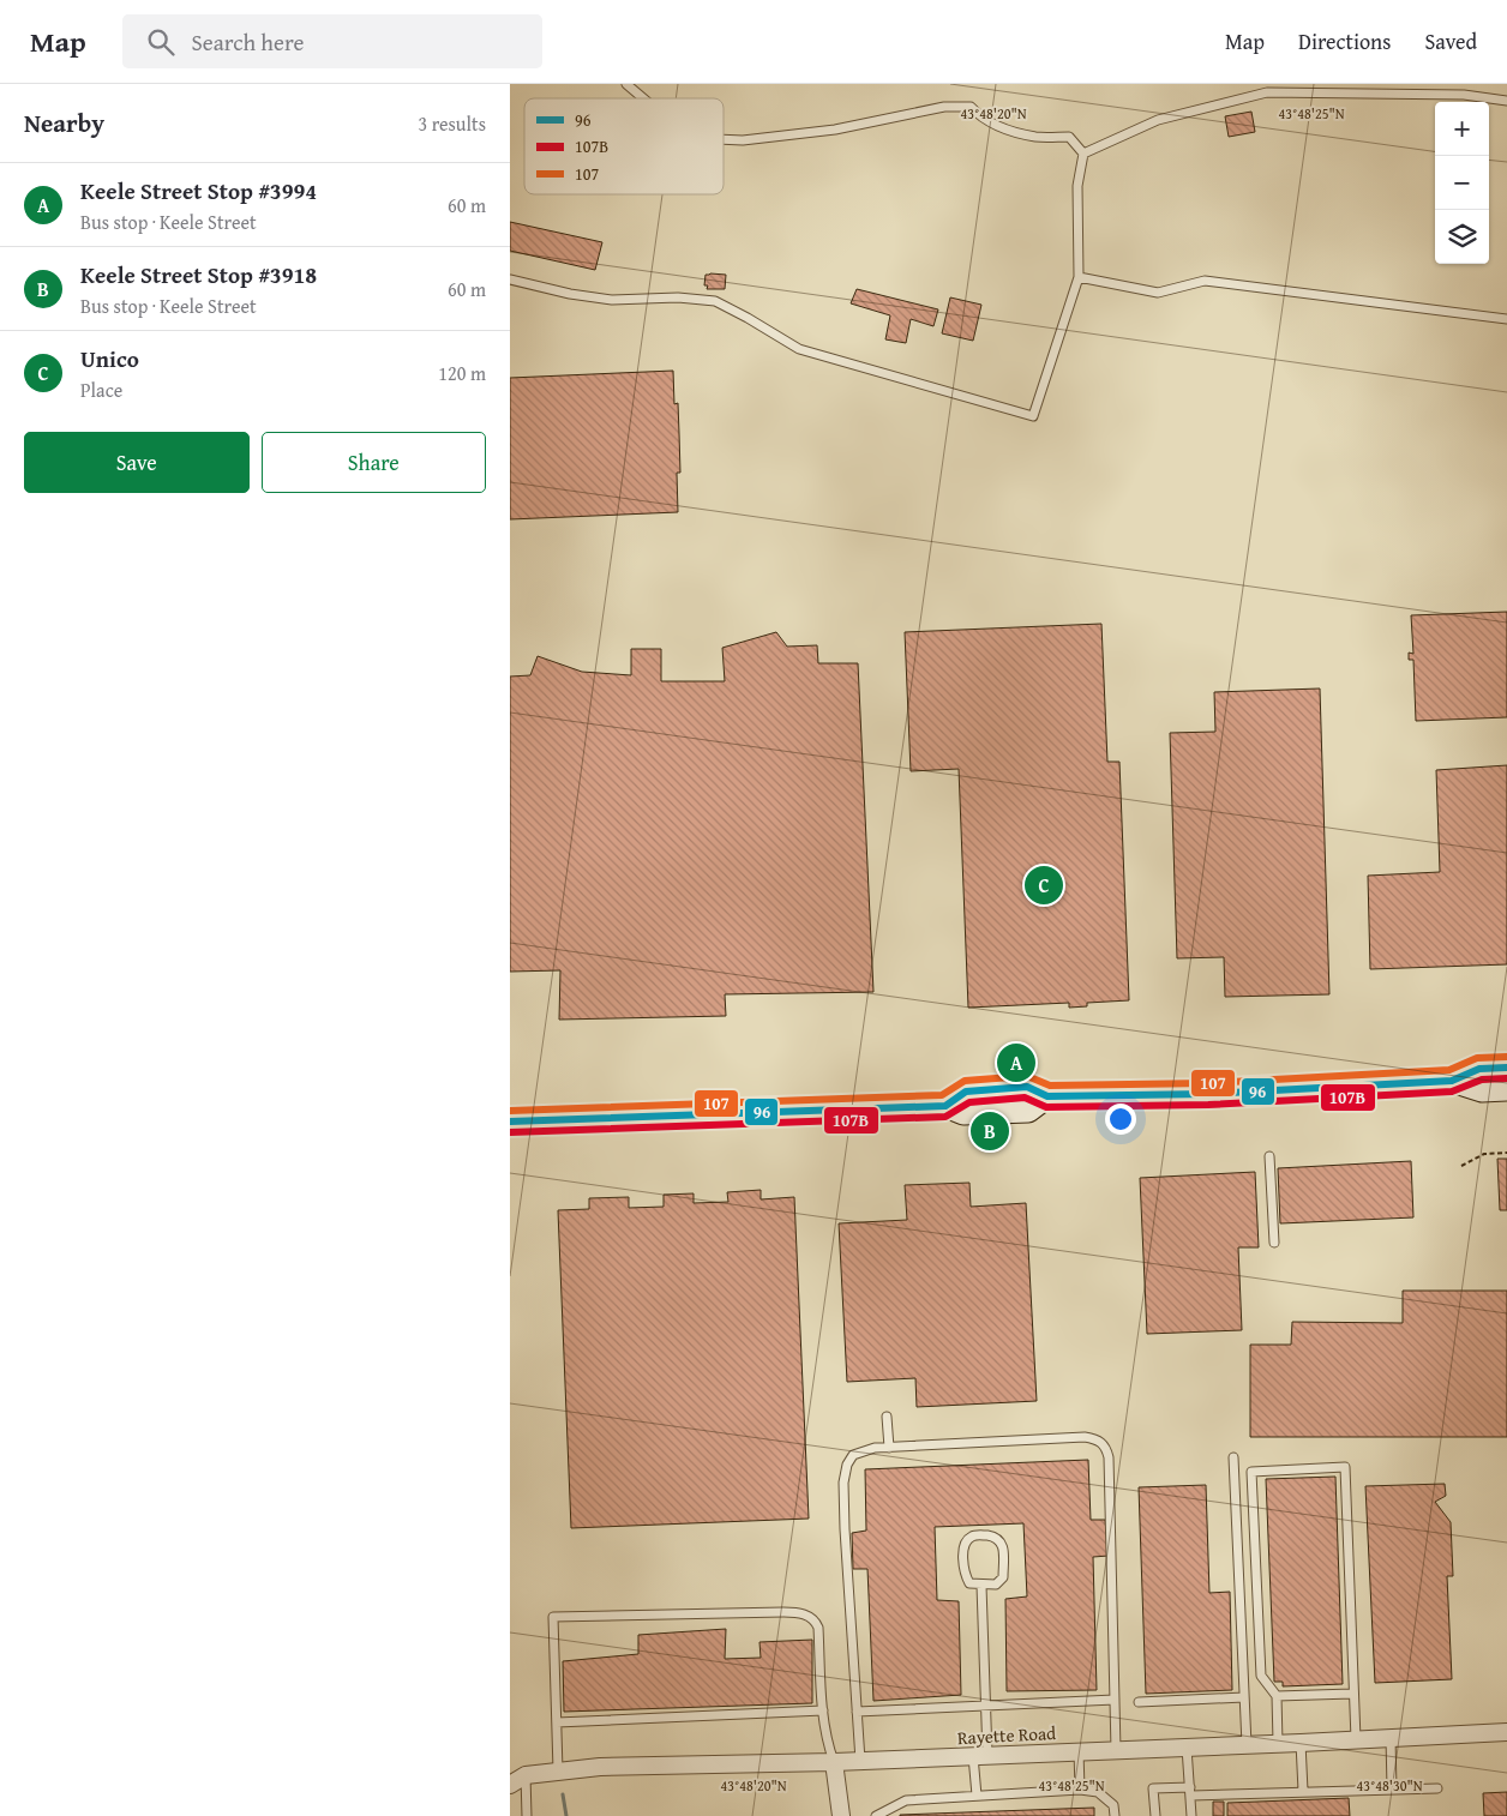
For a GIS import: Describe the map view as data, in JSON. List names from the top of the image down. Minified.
{"streets":{"street":["Rayette Road"]},"lines":["transit line 107","transit line 96","transit line 107B"],"legend":["96","107B","107"],"page":{"header":"Map","search":"Search here","nav":["Map","Directions","Saved"],"heading":["Nearby","3 results"],"map_buttons":["+","−"],"list":[{"mark":"A","name":"Keele Street Stop #3994","note":"Bus stop · Keele Street","value":"60 m"},{"mark":"B","name":"Keele Street Stop #3918","note":"Bus stop · Keele Street","value":"60 m"},{"mark":"C","name":"Unico","note":"Place","value":"120 m"}],"buttons":["Save","Share"],"pins":["C","A","B"]},"coordinates":["43°48'20\"N","43°48'25\"N","43°48'30\"N"]}
